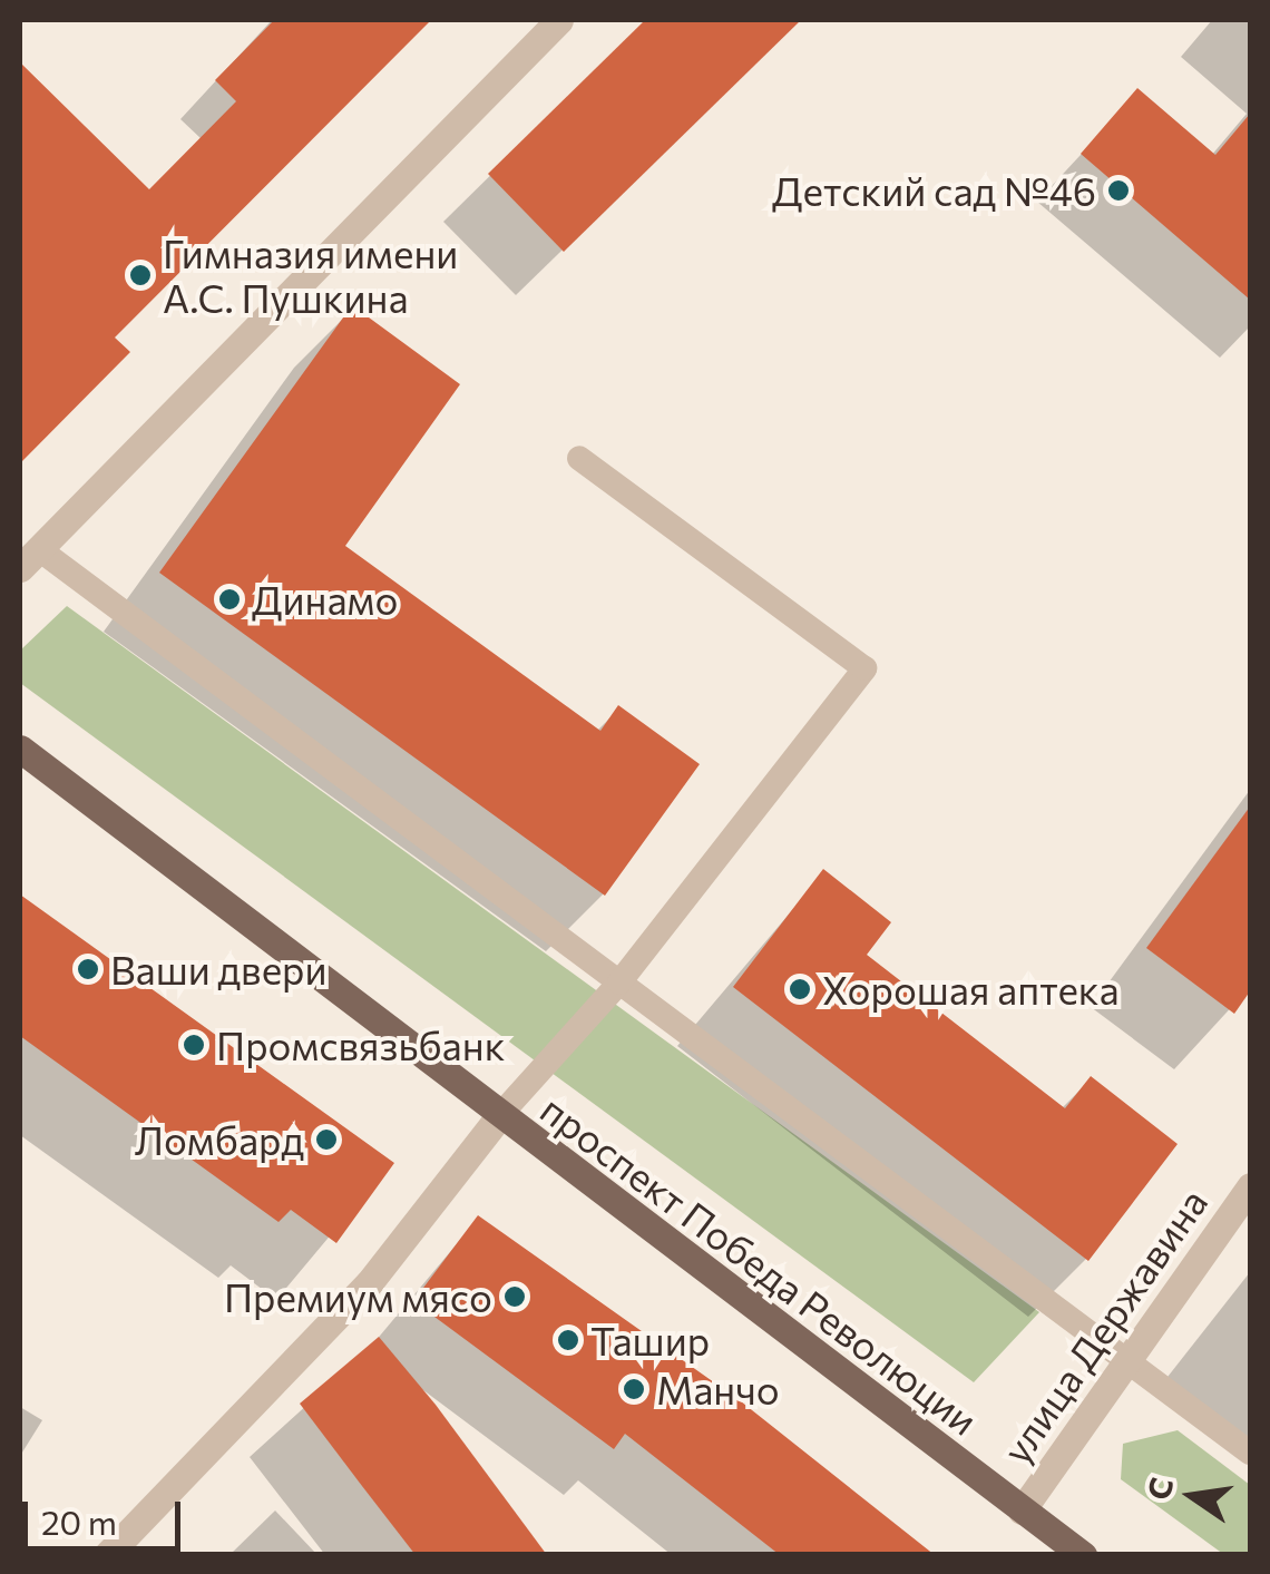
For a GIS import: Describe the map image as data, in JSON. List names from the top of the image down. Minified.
{"streets":{"main road":["проспект Победа Революции"],"street":["улица Державина"]},"crossings":[["проспект Победа Революции","улица Державина"]],"places":["Детский сад №46","Гимназия имени А.С. Пушкина","Динамо","Ваши двери","Хорошая аптека","Промсвязьбанк","Ломбард","Премиум мясо","Ташир","Манчо"],"scale_bar":"20 m","north":"left"}
